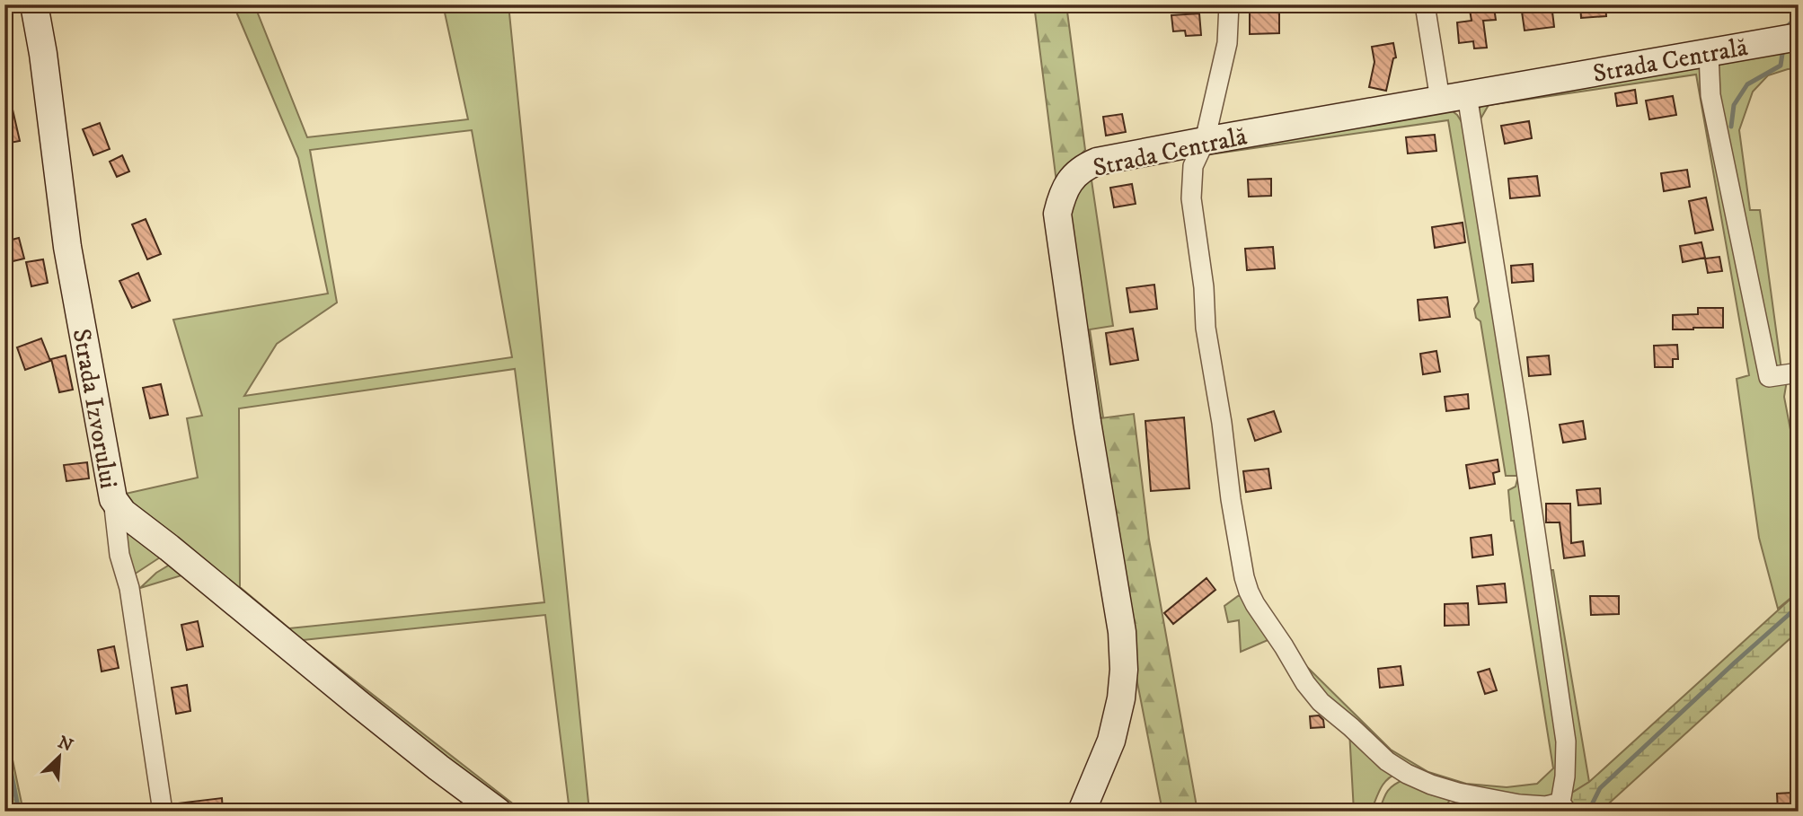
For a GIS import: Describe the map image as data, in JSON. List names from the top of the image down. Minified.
{"streets":{"street":["Strada Centrală","Strada Izvorului"]},"north":"top right"}
